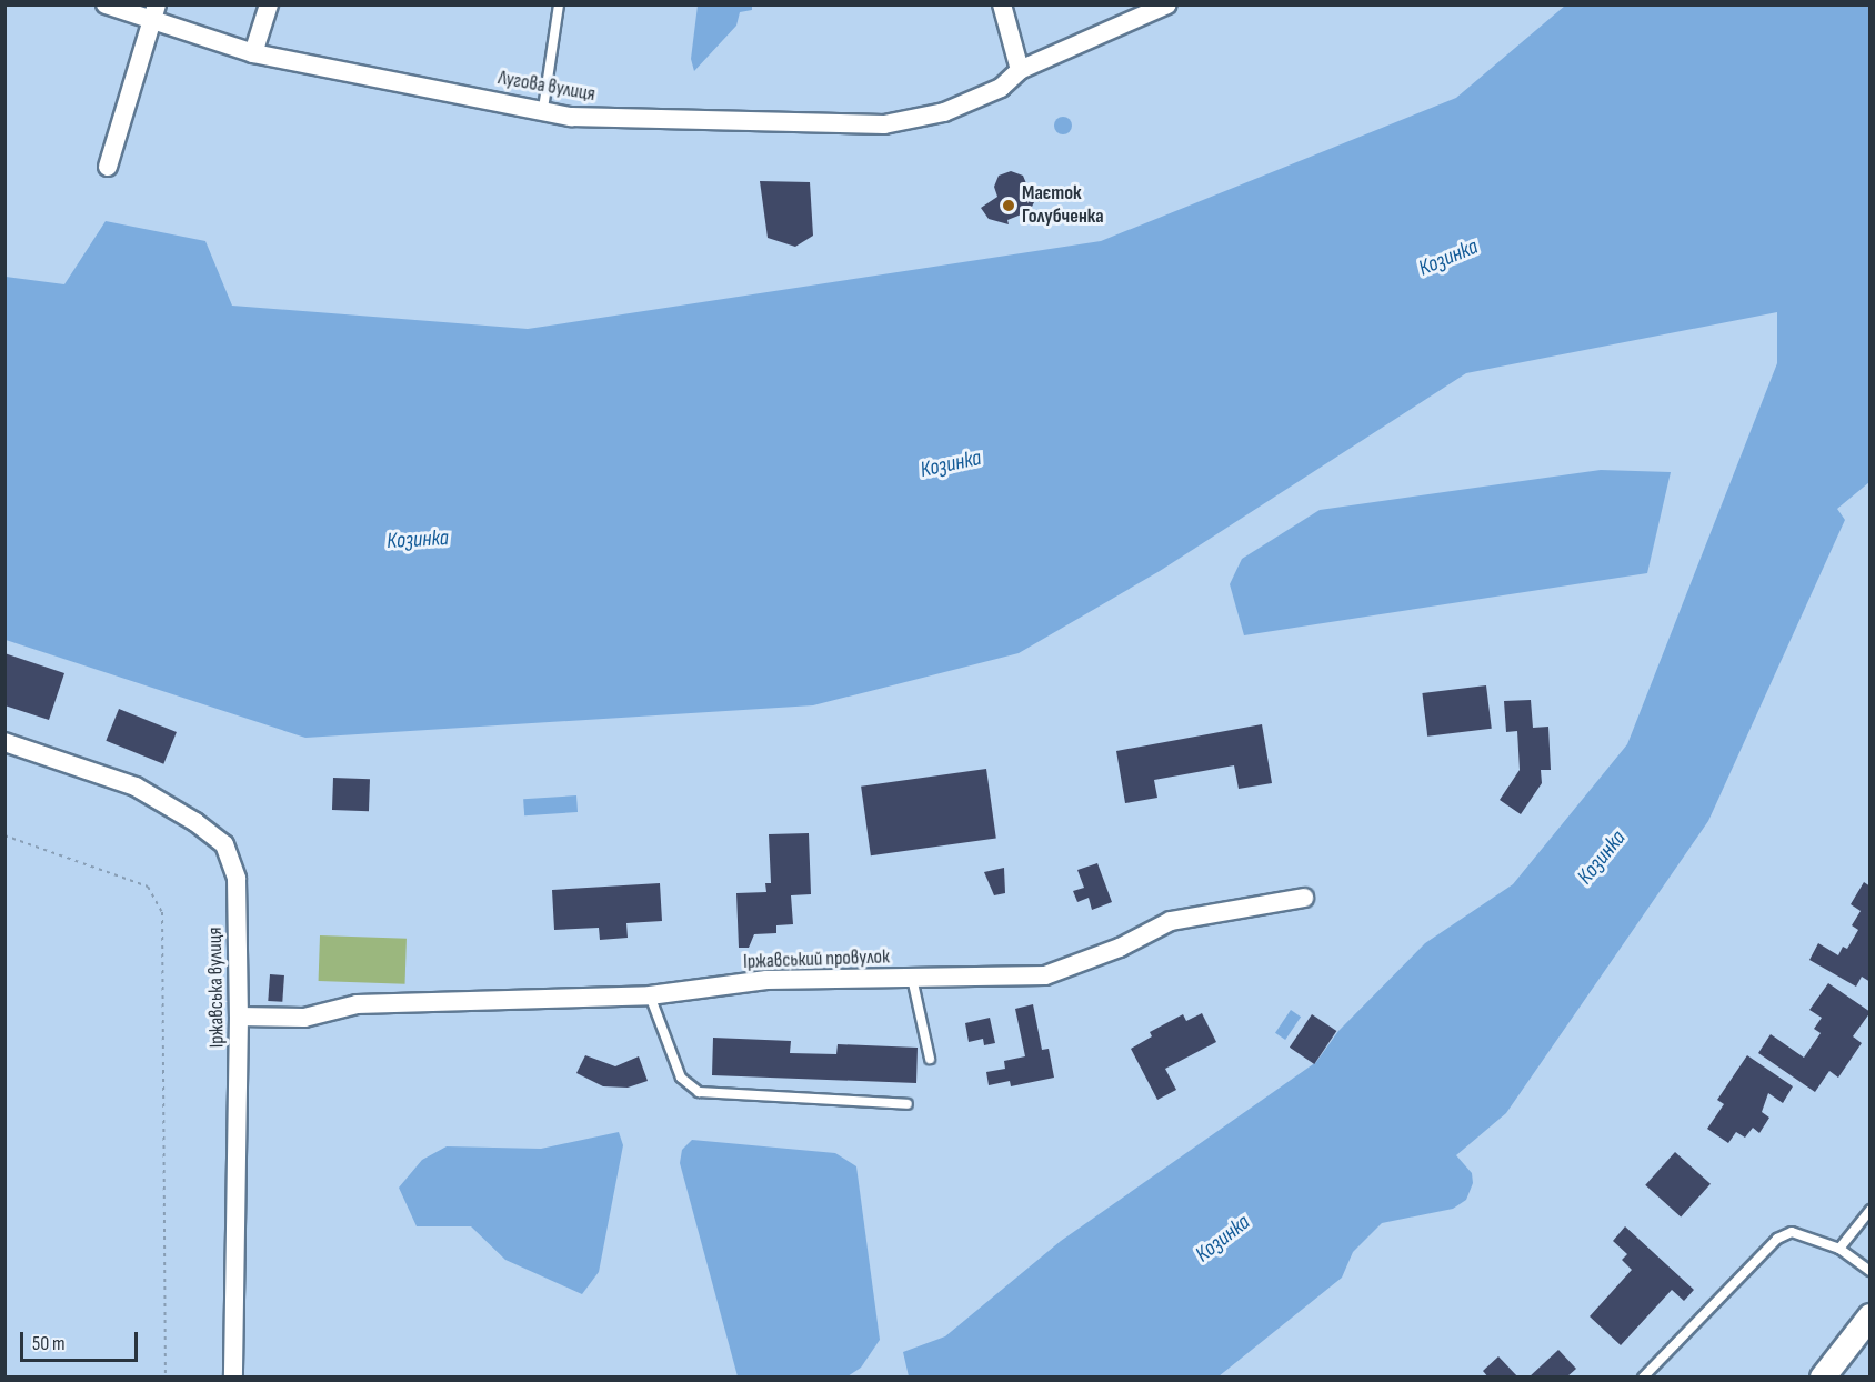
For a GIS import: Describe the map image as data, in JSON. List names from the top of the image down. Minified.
{"streets":{"street":["Лугова вулиця","Іржавський провулок","Іржавська вулиця"]},"crossings":[["Іржавський провулок","Іржавська вулиця"]],"water":["Козинка"],"places":["Маєток Голубченка"],"scale_bar":"50 m"}
